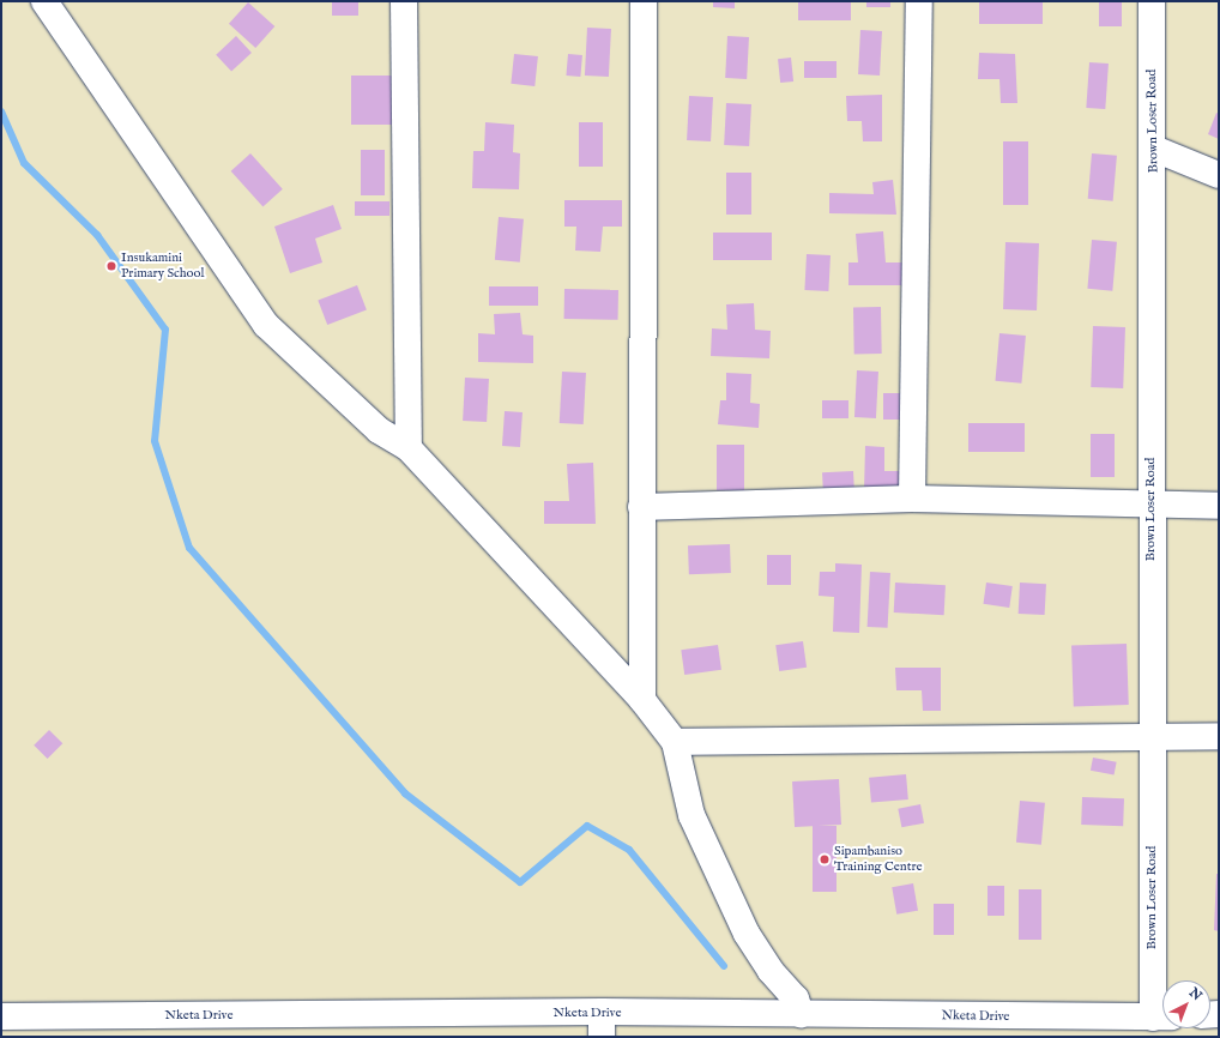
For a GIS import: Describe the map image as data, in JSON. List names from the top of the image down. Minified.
{"streets":{"street":["Brown Loser Road","Nketa Drive"]},"crossings":[["Brown Loser Road","Nketa Drive"]],"places":["Insukamini Primary School","Sipambaniso Training Centre"],"north":"top right"}
